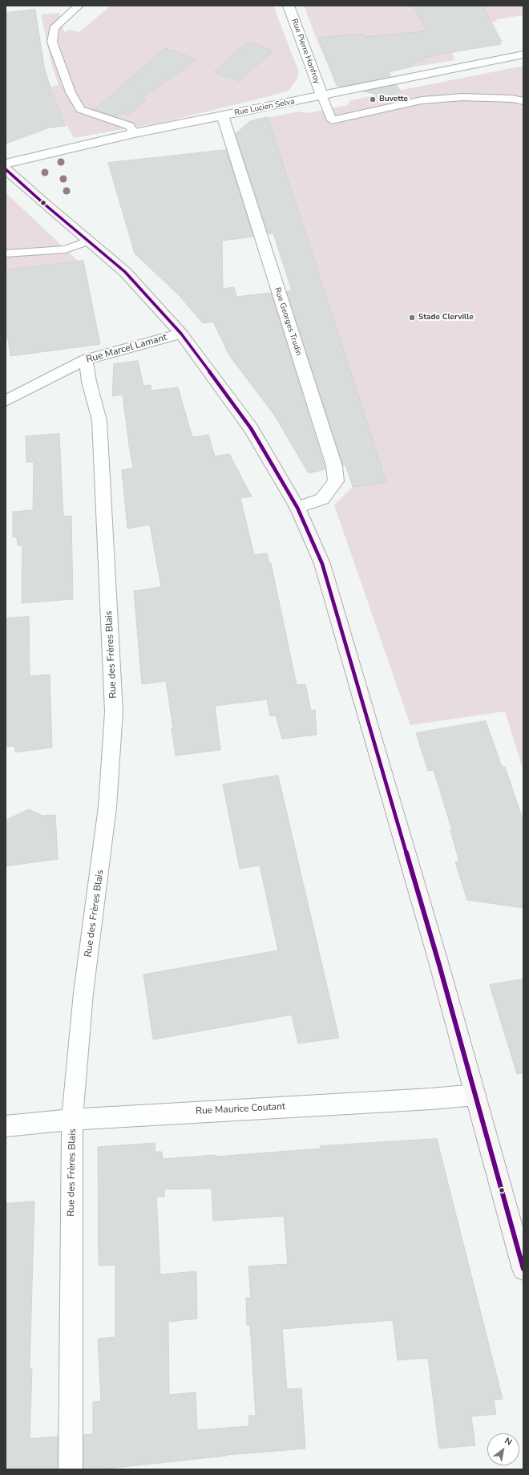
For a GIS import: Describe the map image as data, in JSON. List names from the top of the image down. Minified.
{"streets":{"street":["Rue Pierre Honfroy","Rue Lucien Selva","Rue Georges Trudin","Rue Marcel Lamant","Rue des Frères Blais","Rue Maurice Coutant"]},"crossings":[["Rue Pierre Honfroy","Rue Lucien Selva"],["Rue Lucien Selva","Rue Georges Trudin"],["Rue Marcel Lamant","Rue des Frères Blais"],["Rue des Frères Blais","Rue Maurice Coutant"]],"places":["Buvette","Stade Clerville"],"north":"top right"}
